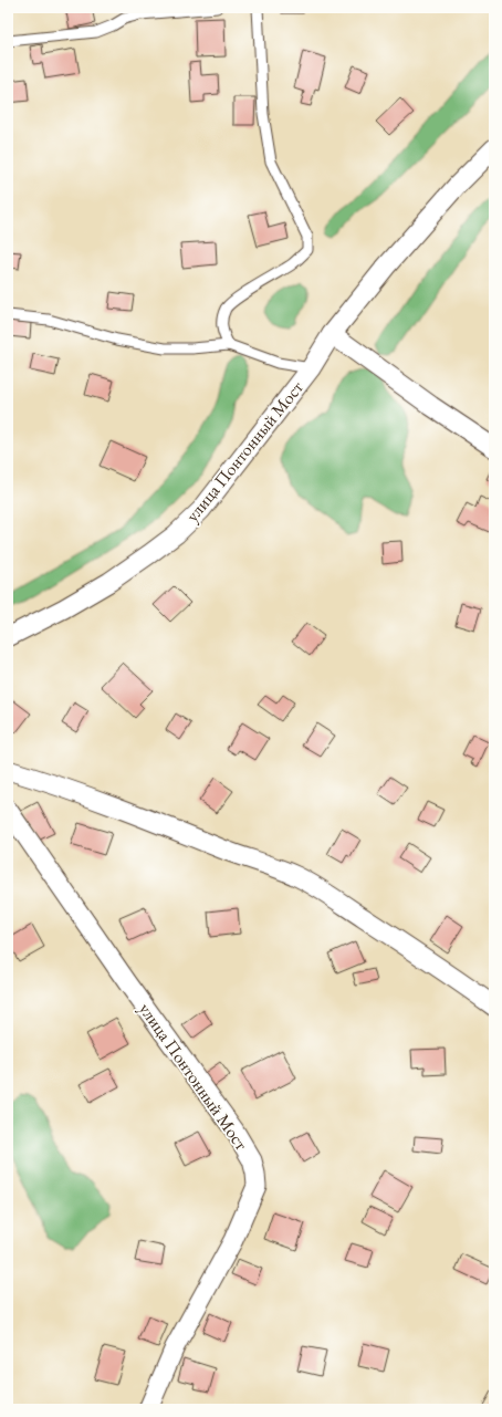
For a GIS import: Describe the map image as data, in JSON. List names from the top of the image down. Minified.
{"streets":{"street":["улица Понтонный Мост"]}}
